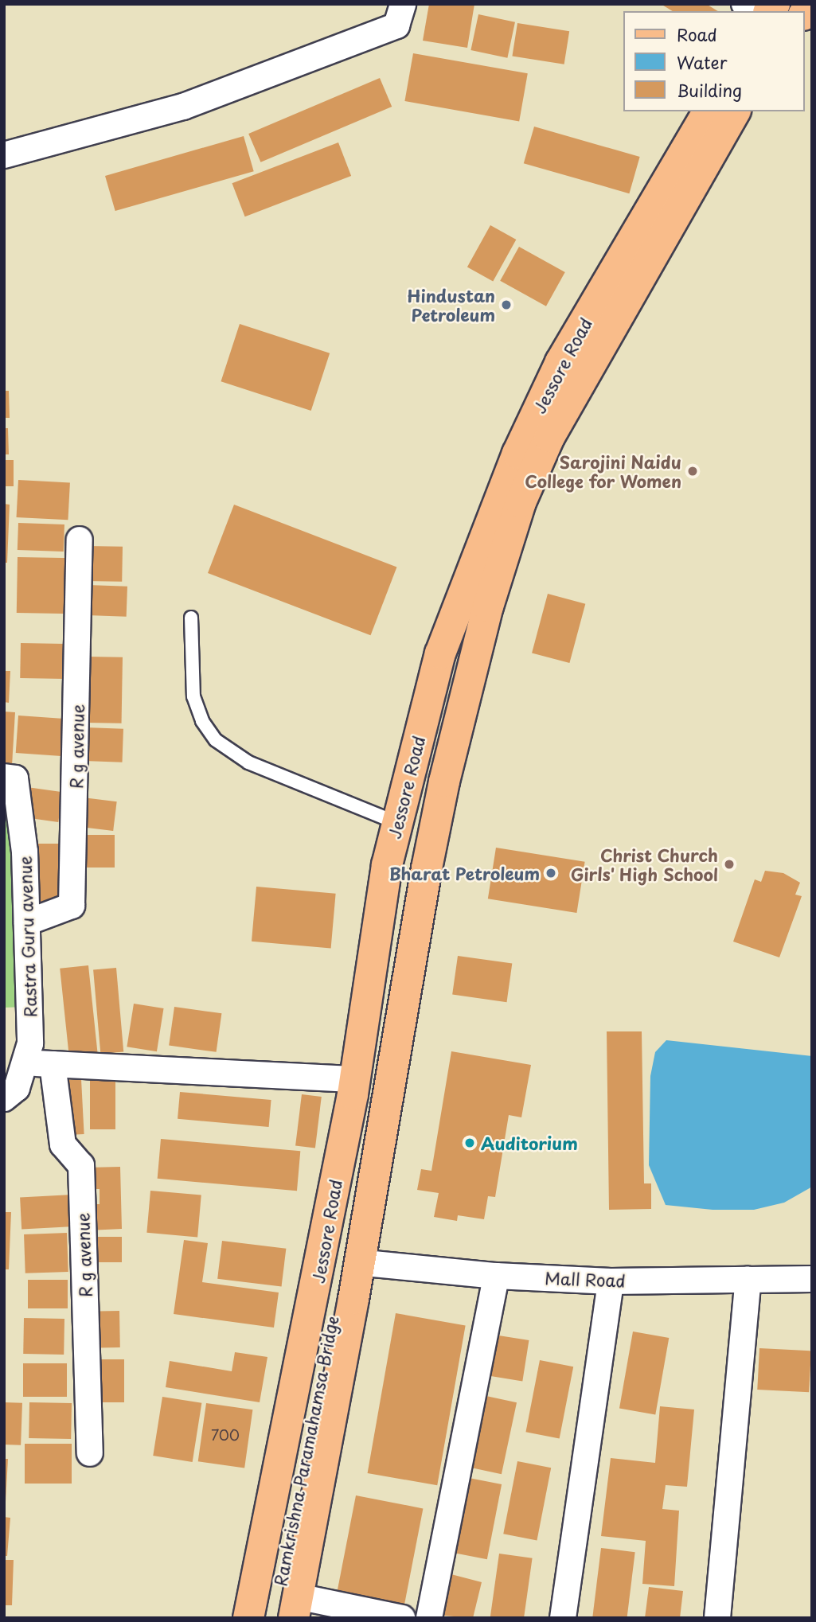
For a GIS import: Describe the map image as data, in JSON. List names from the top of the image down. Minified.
{"streets":{"main road":["Jessore Road","Ramkrishna Paramahamsa Bridge"],"street":["R g avenue","Rastra Guru avenue","Mall Road"]},"crossings":[["Jessore Road","Mall Road"],["Jessore Road","Ramkrishna Paramahamsa Bridge"],["R g avenue","Rastra Guru avenue"]],"places":["Hindustan Petroleum","Sarojini Naidu College for Women","Christ Church Girls' High School","Bharat Petroleum","Auditorium"],"house_numbers":["700"],"legend":["Road","Water","Building"]}
